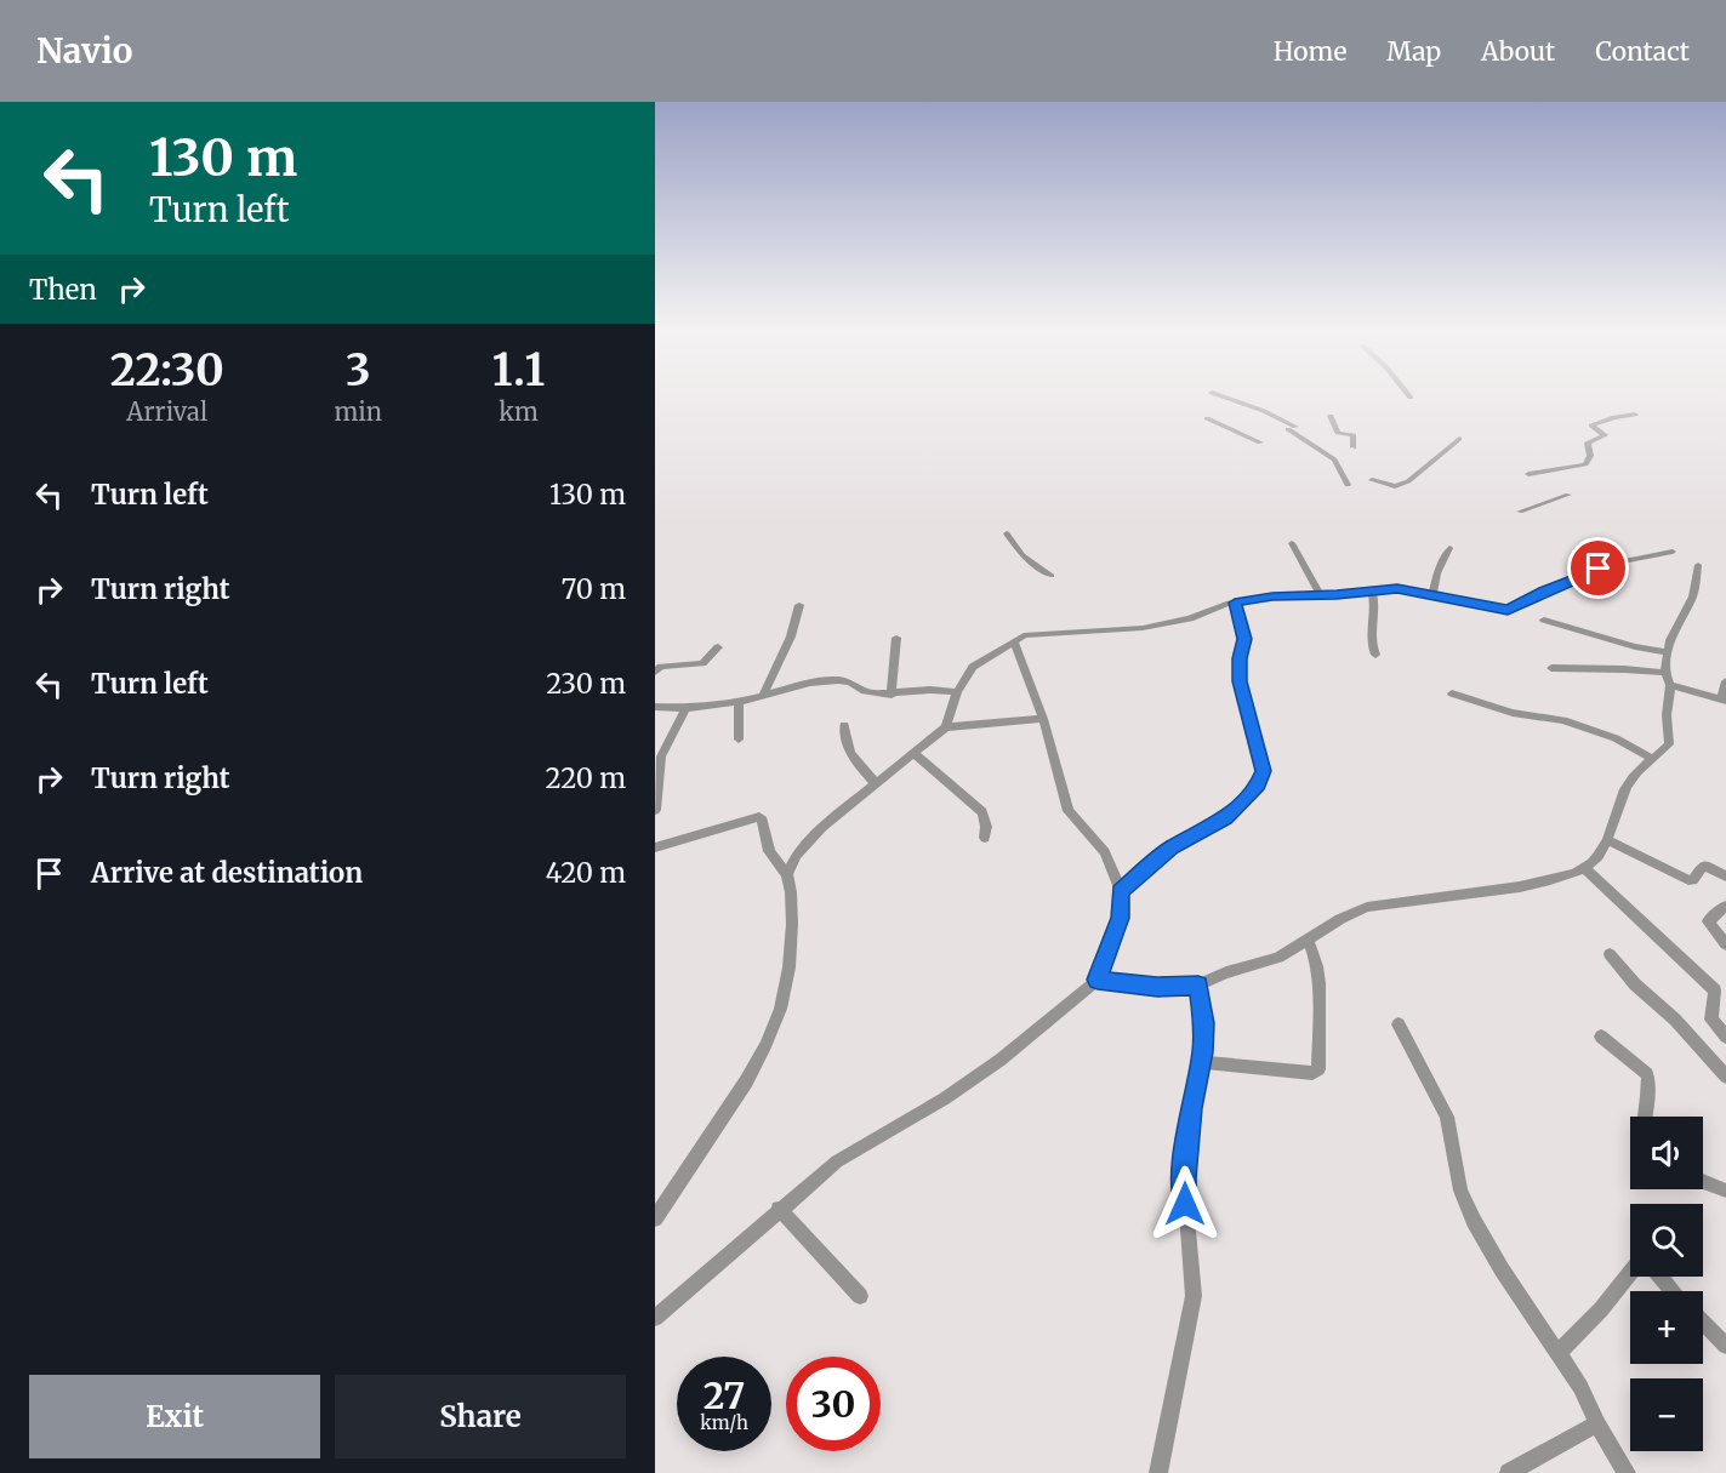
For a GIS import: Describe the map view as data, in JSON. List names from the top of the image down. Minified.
{"page":{"header":"Navio","nav":["Home","Map","About","Contact"],"turn":["130 m","Turn left"],"then":"Then","eta":["22:30","Arrival","3","min","1.1","km"],"list":[{"name":"Turn left","value":"130 m"},{"name":"Turn right","value":"70 m"},{"name":"Turn left","value":"230 m"},{"name":"Turn right","value":"220 m"},{"name":"Arrive at destination","value":"420 m"}],"map_buttons":["+","−"],"speed":"27 km/h","limit":"30","buttons":["Exit","Share"]}}
